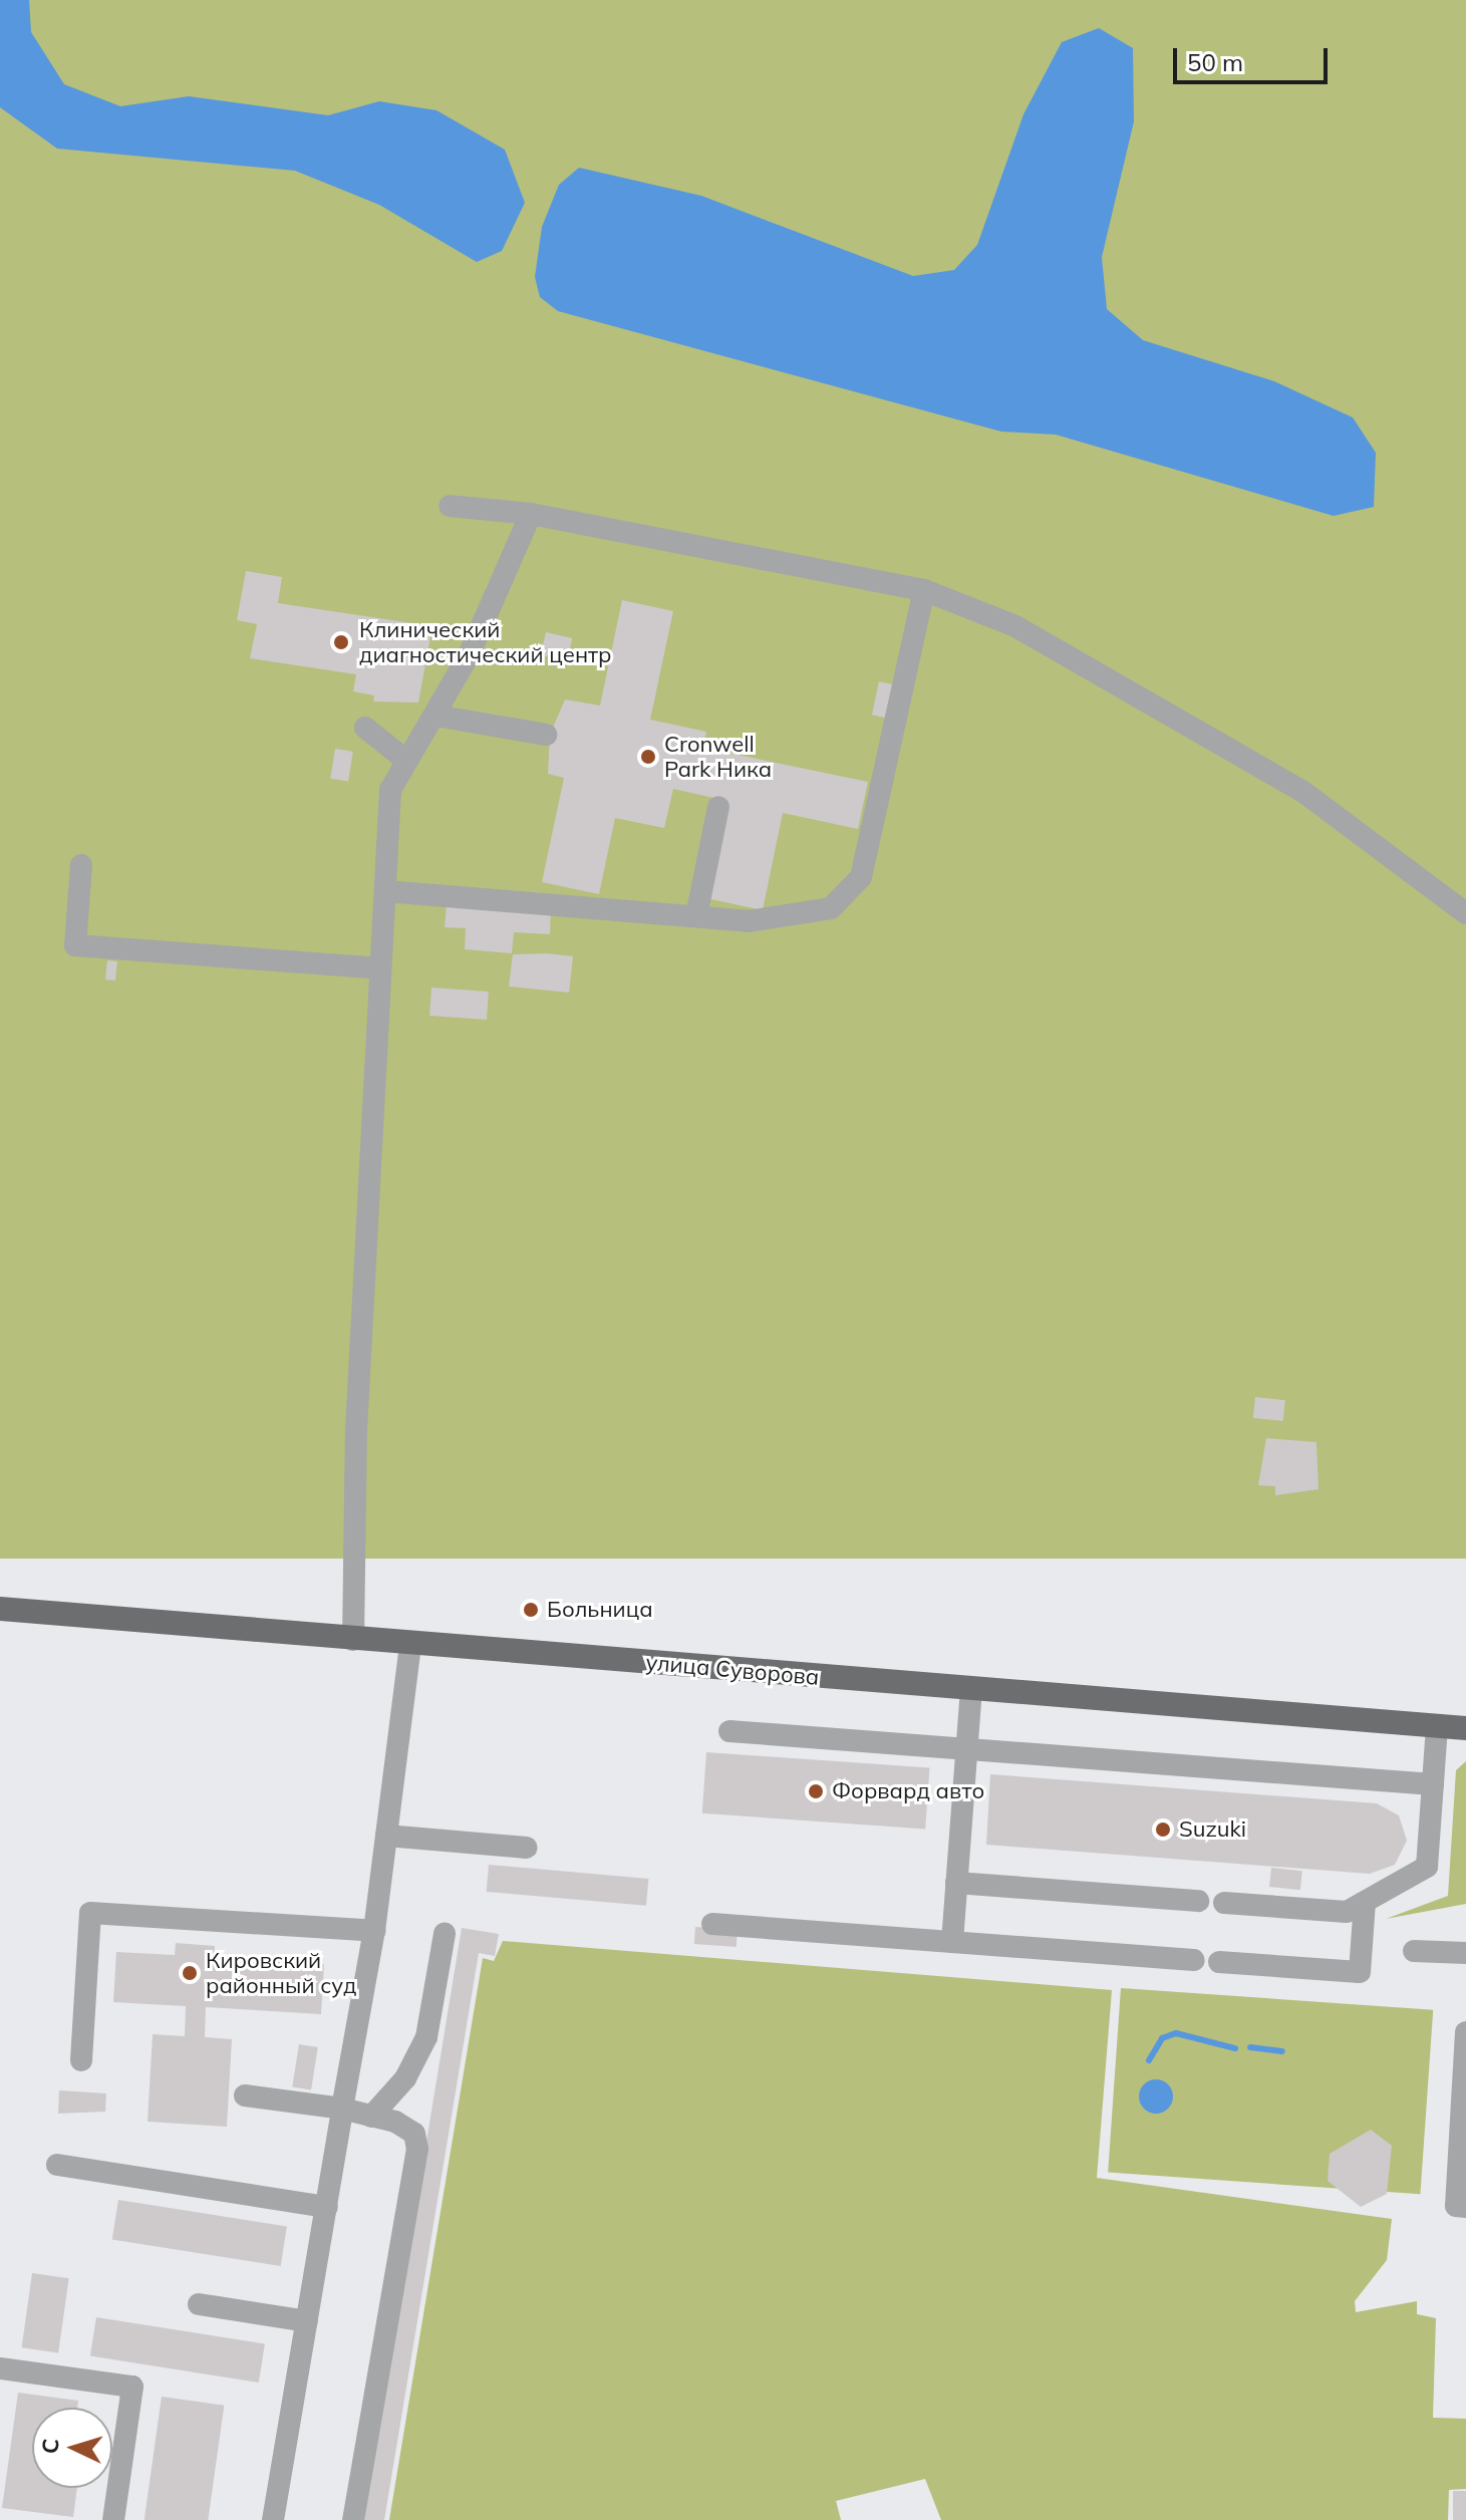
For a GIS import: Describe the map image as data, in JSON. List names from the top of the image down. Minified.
{"streets":{"main road":["улица Суворова"]},"places":["Клинический диагностический центр","Cronwell Park Ника","Больница","Форвард авто","Suzuki","Кировский районный суд"],"scale_bar":"50 m","north":"left"}
